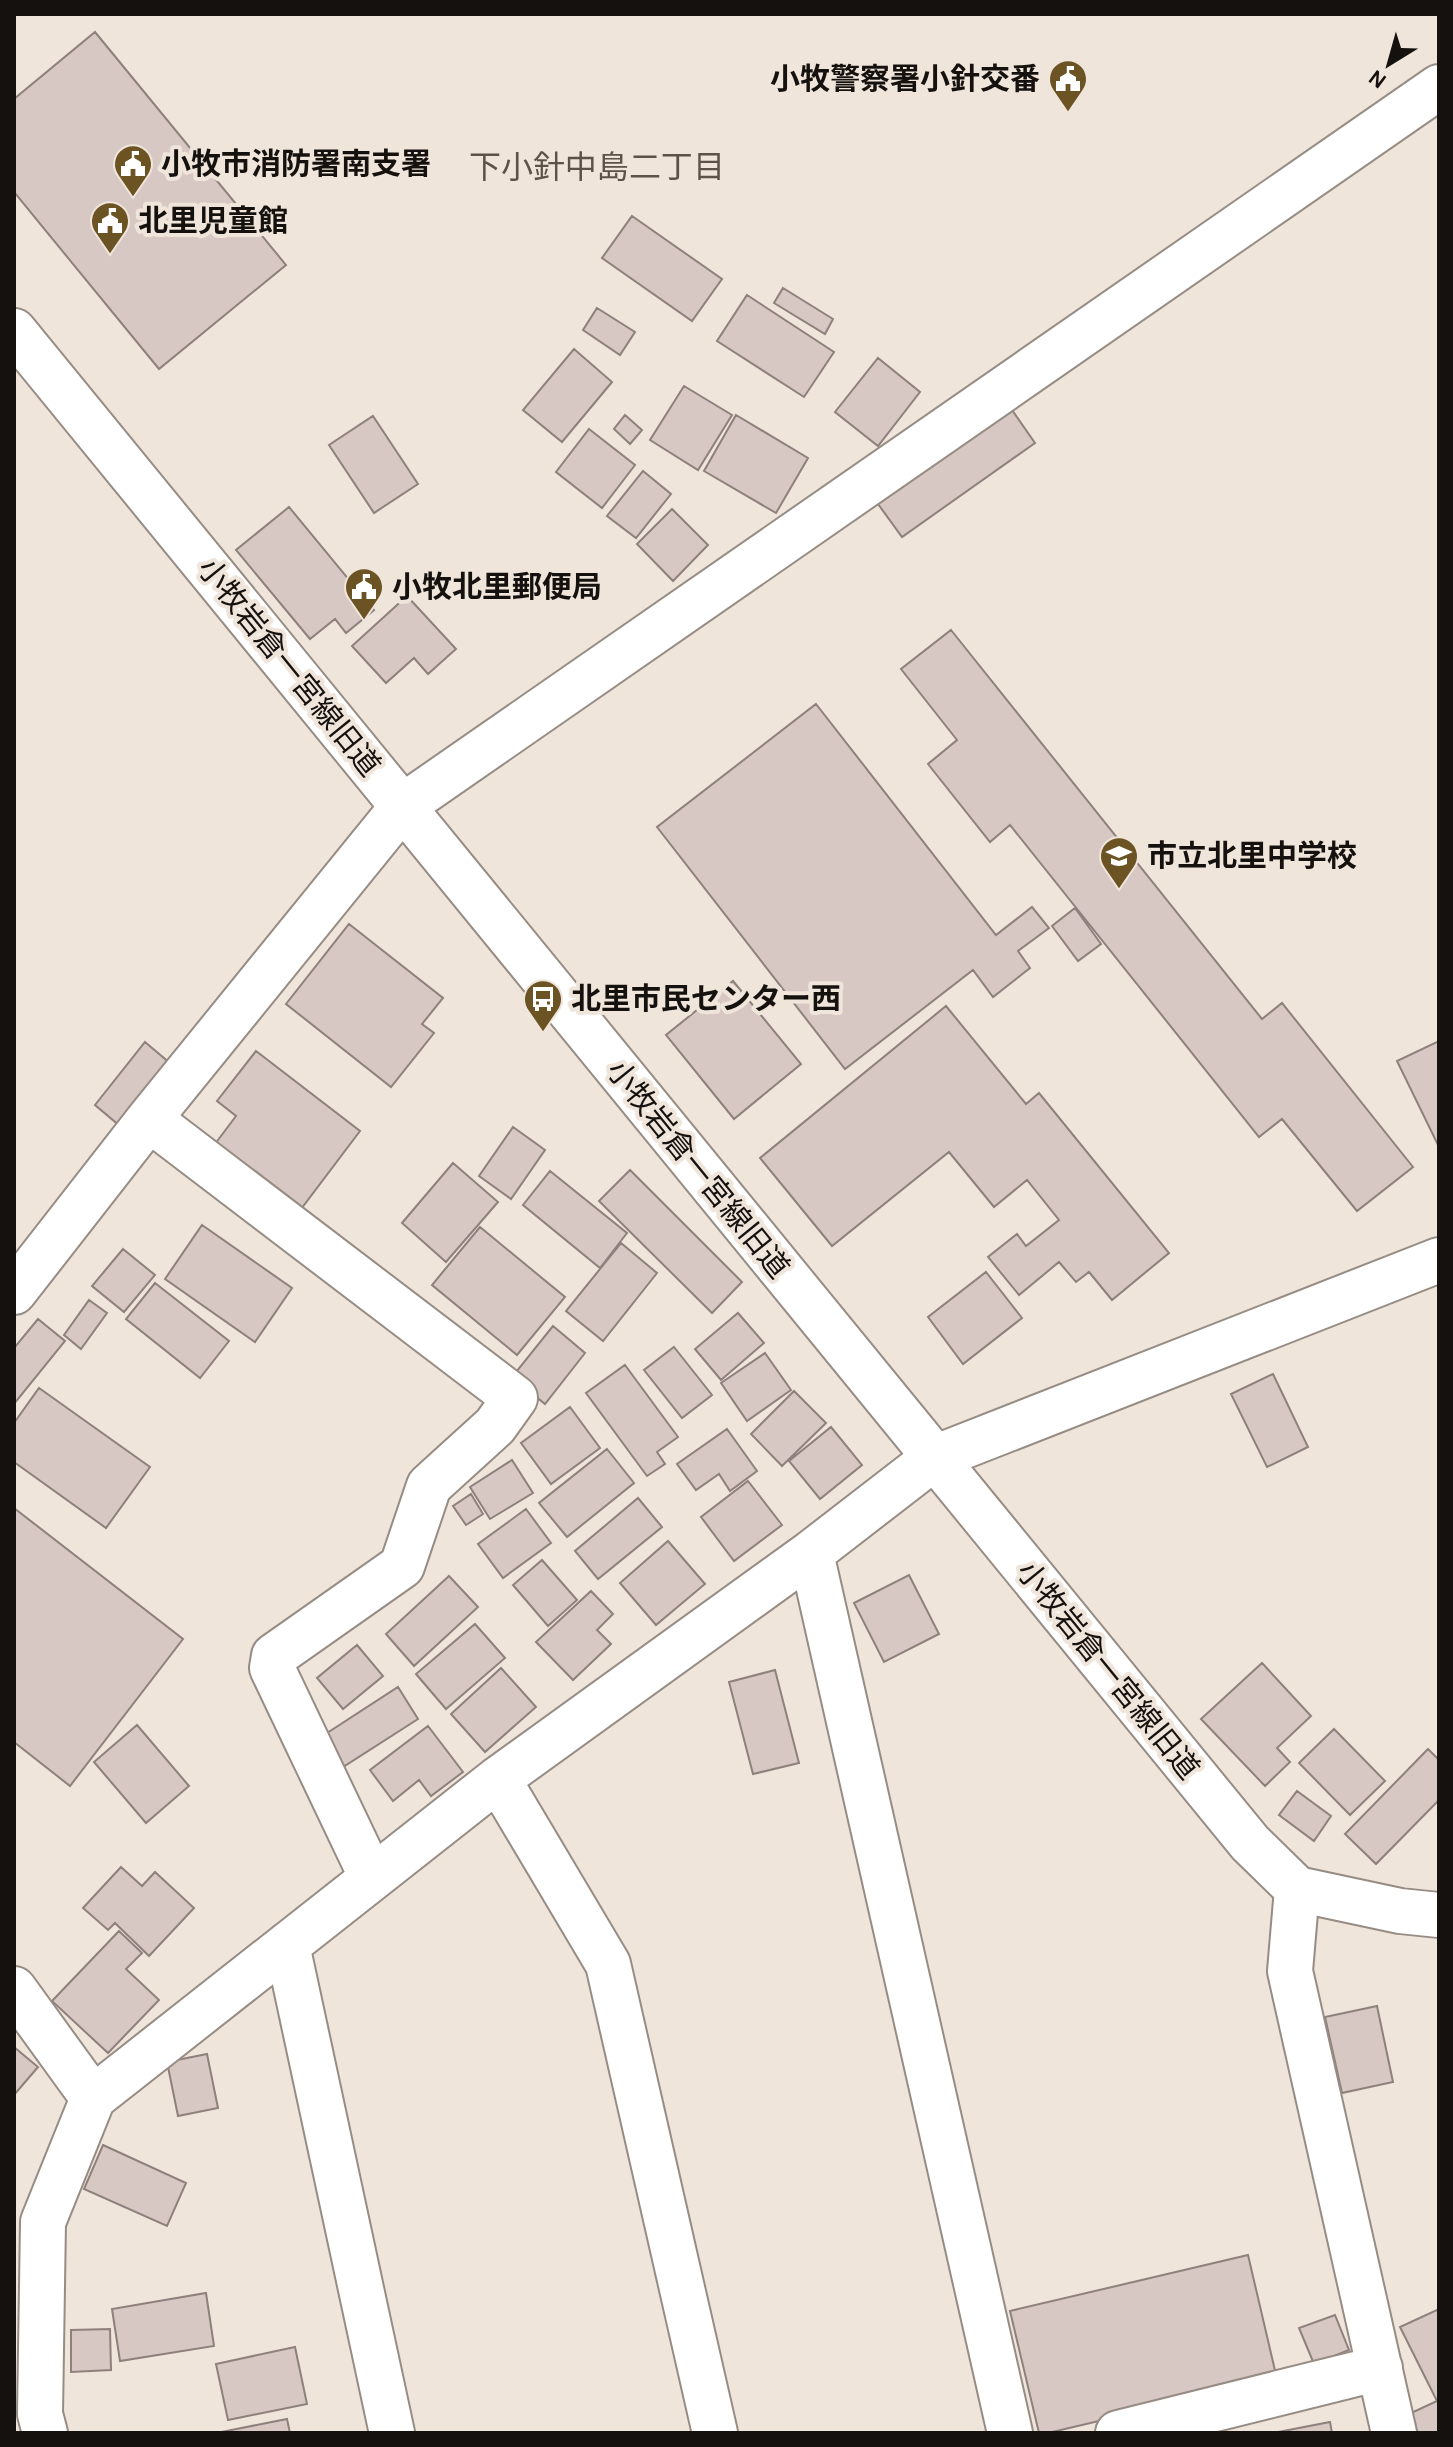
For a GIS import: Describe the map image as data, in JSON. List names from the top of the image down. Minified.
{"streets":{"street":["小牧岩倉一宮線旧道"]},"districts":["下小針中島二丁目"],"places":{"public building":["小牧警察署小針交番","小牧市消防署南支署","北里児童館","小牧北里郵便局"],"school or university":["市立北里中学校"],"bus stop":["北里市民センター西"]},"north":"bottom left"}
